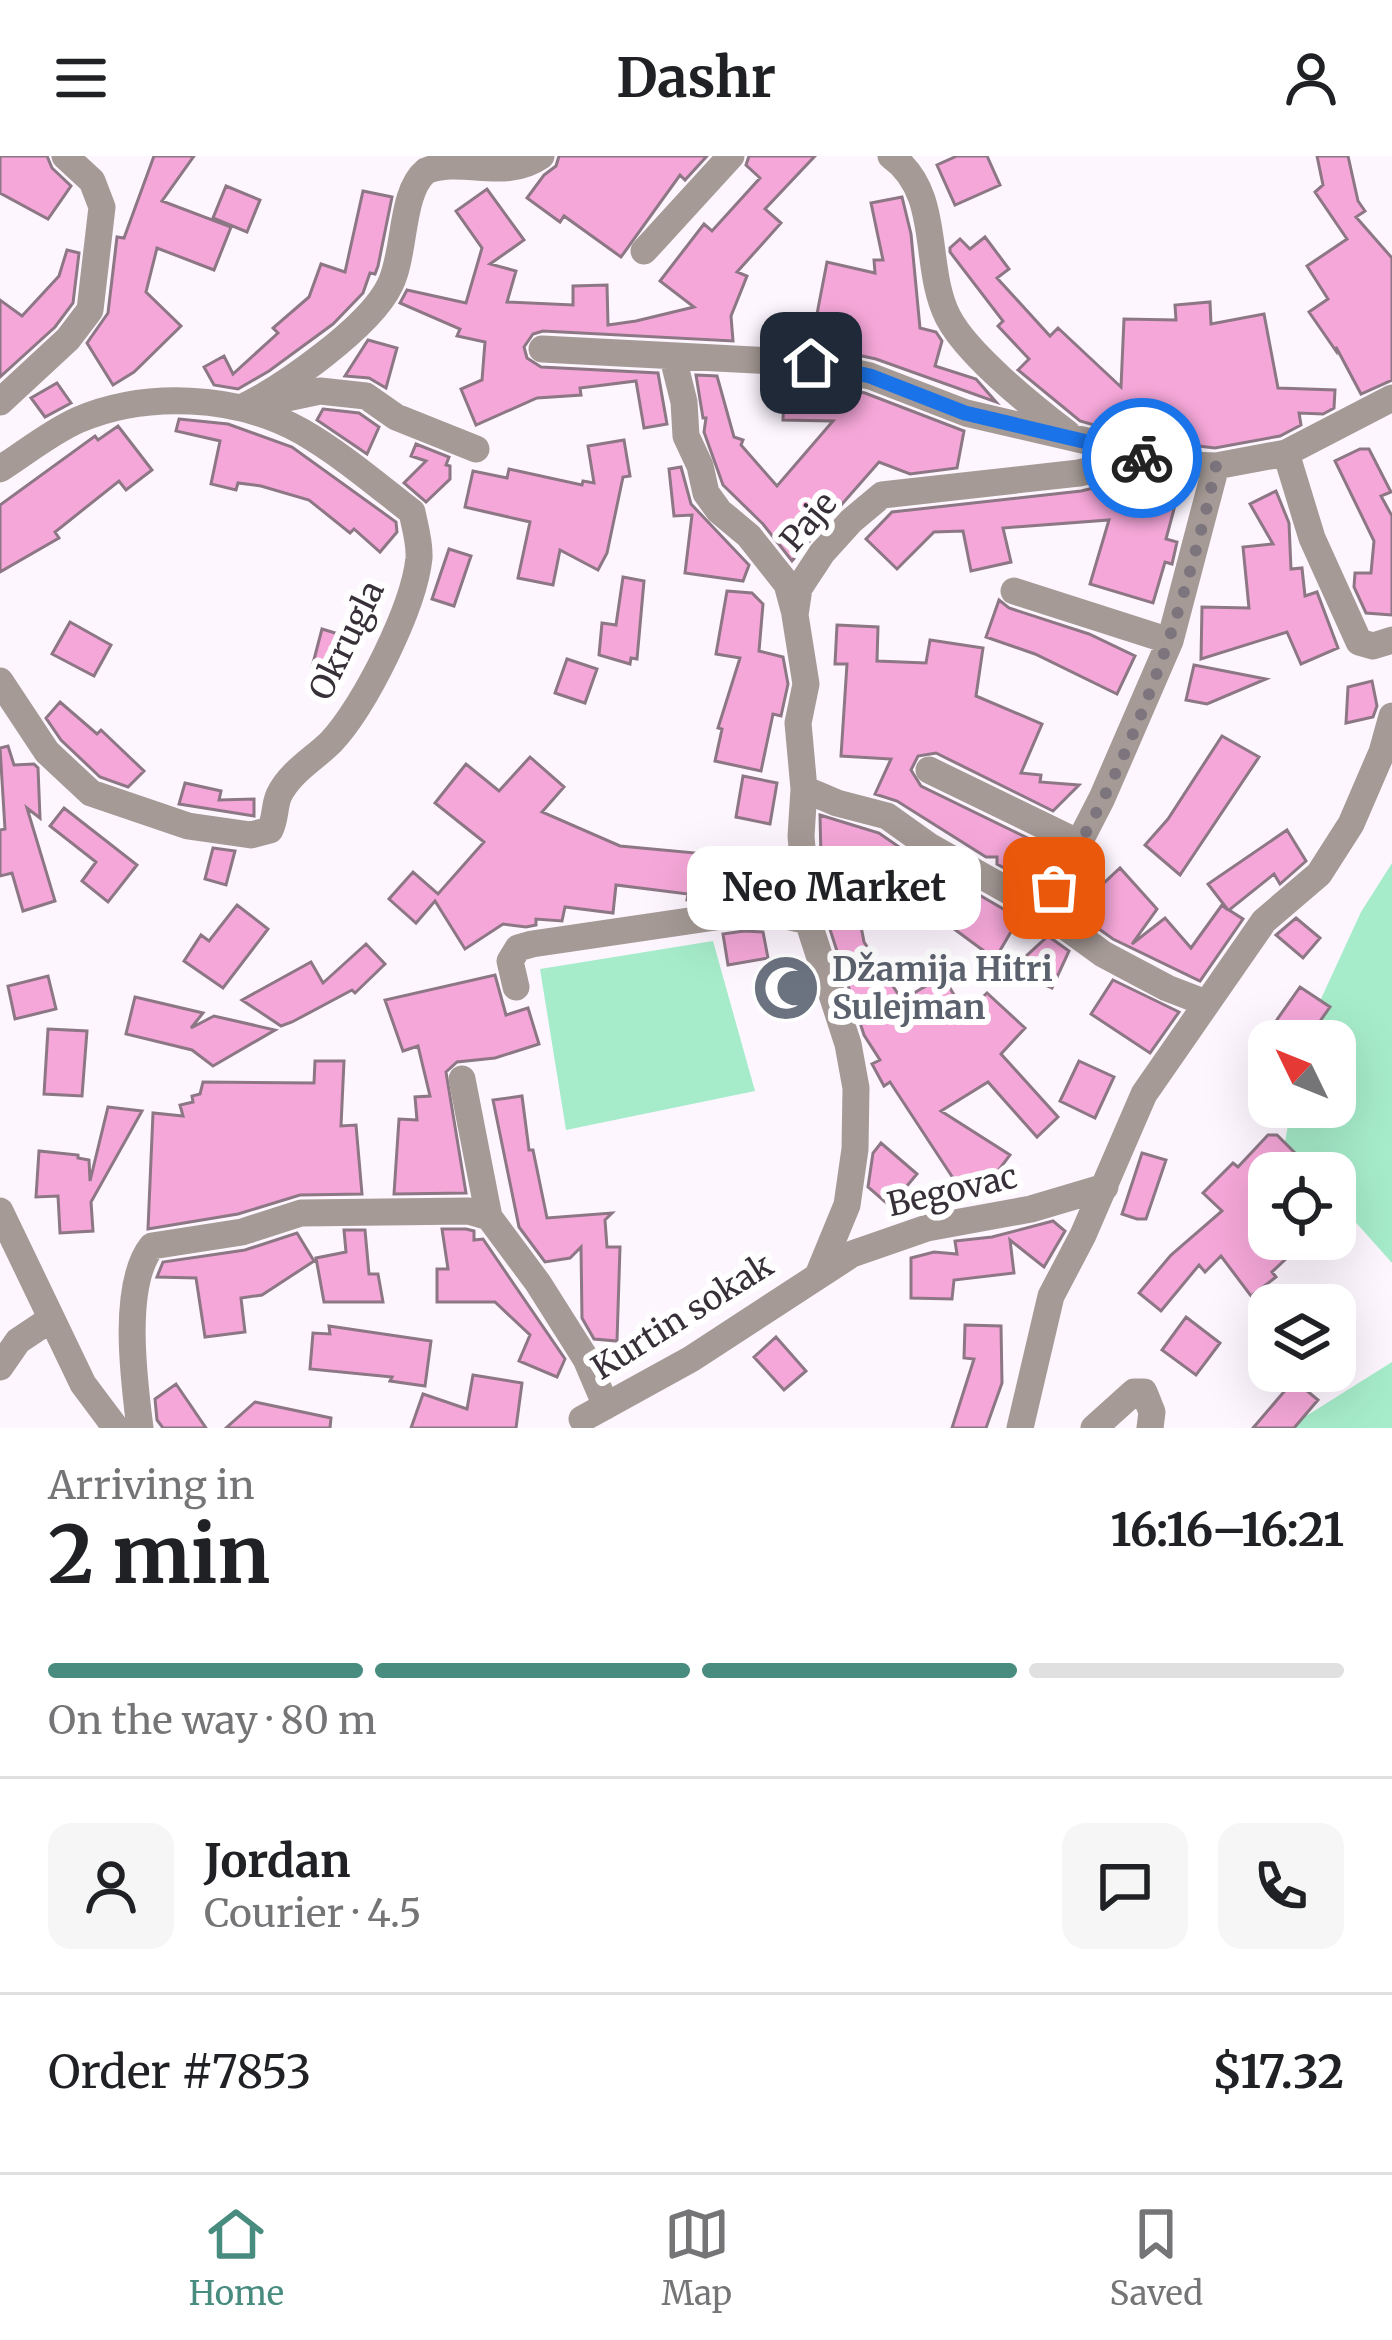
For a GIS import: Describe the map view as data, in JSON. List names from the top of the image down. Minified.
{"streets":{"street":["Paje","Okrugla","Begovac","Kurtin sokak"]},"crossings":[["Begovac","Kurtin sokak"]],"places":{"other":["Neo Market"],"mosque":["Džamija Hitri Sulejman"]},"north":"top left","page":{"header":"Dashr","bubble":"Neo Market","heading":["2 min","Arriving in","16:16–16:21"],"panel":["Jordan","Courier · 4.5","Order #7853","$17.32"],"bar":"On the way · 80 m","tabs":["Home","Map","Saved"]}}
